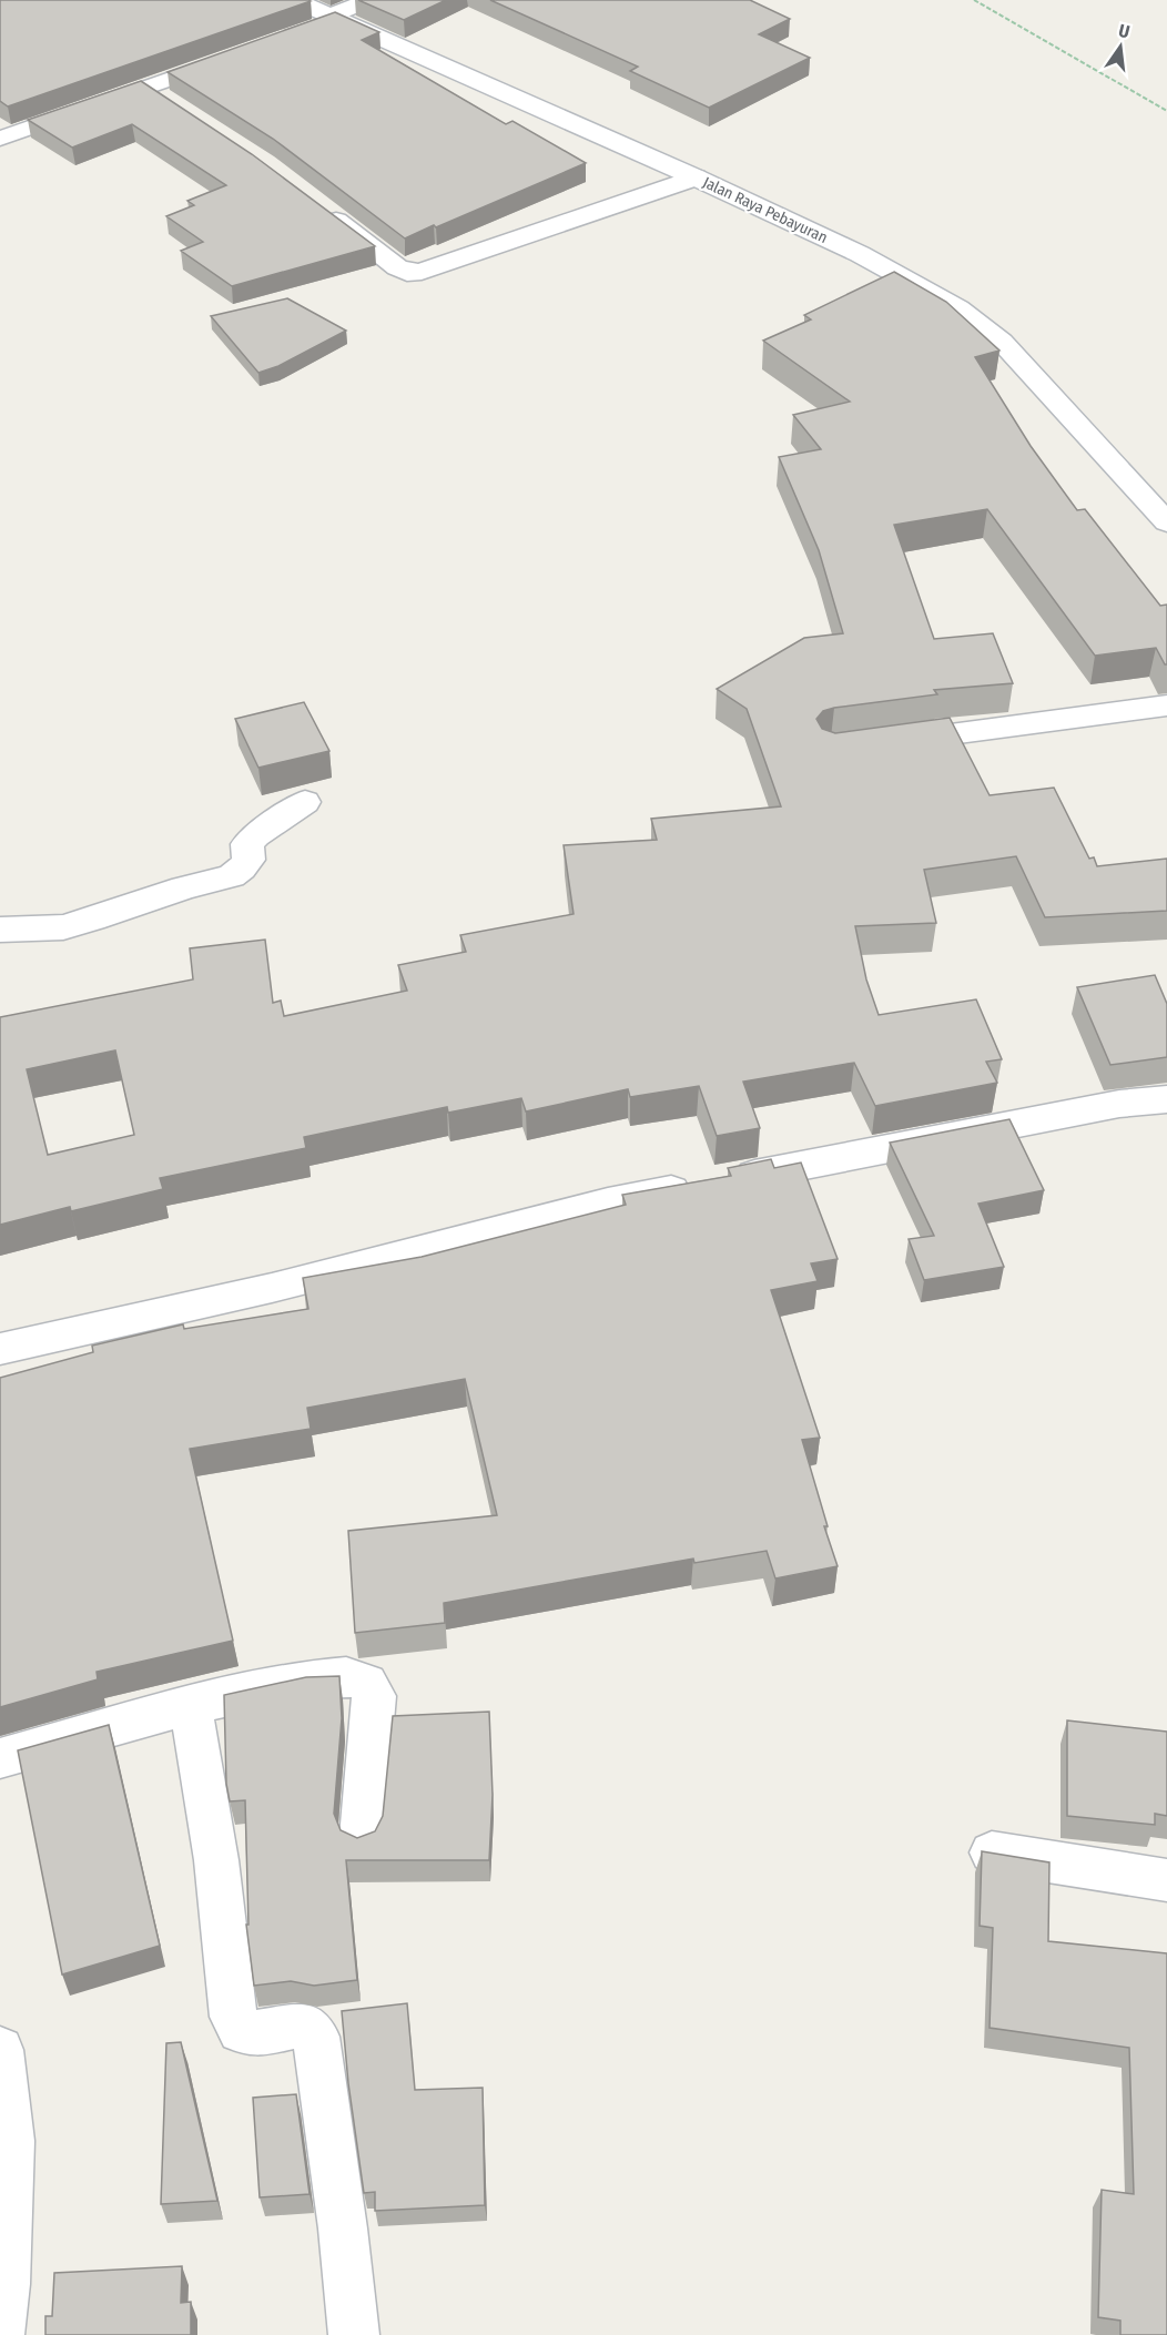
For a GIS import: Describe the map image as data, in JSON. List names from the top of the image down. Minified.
{"streets":{"street":["Jalan Raya Pebayuran"]},"north":"top"}
